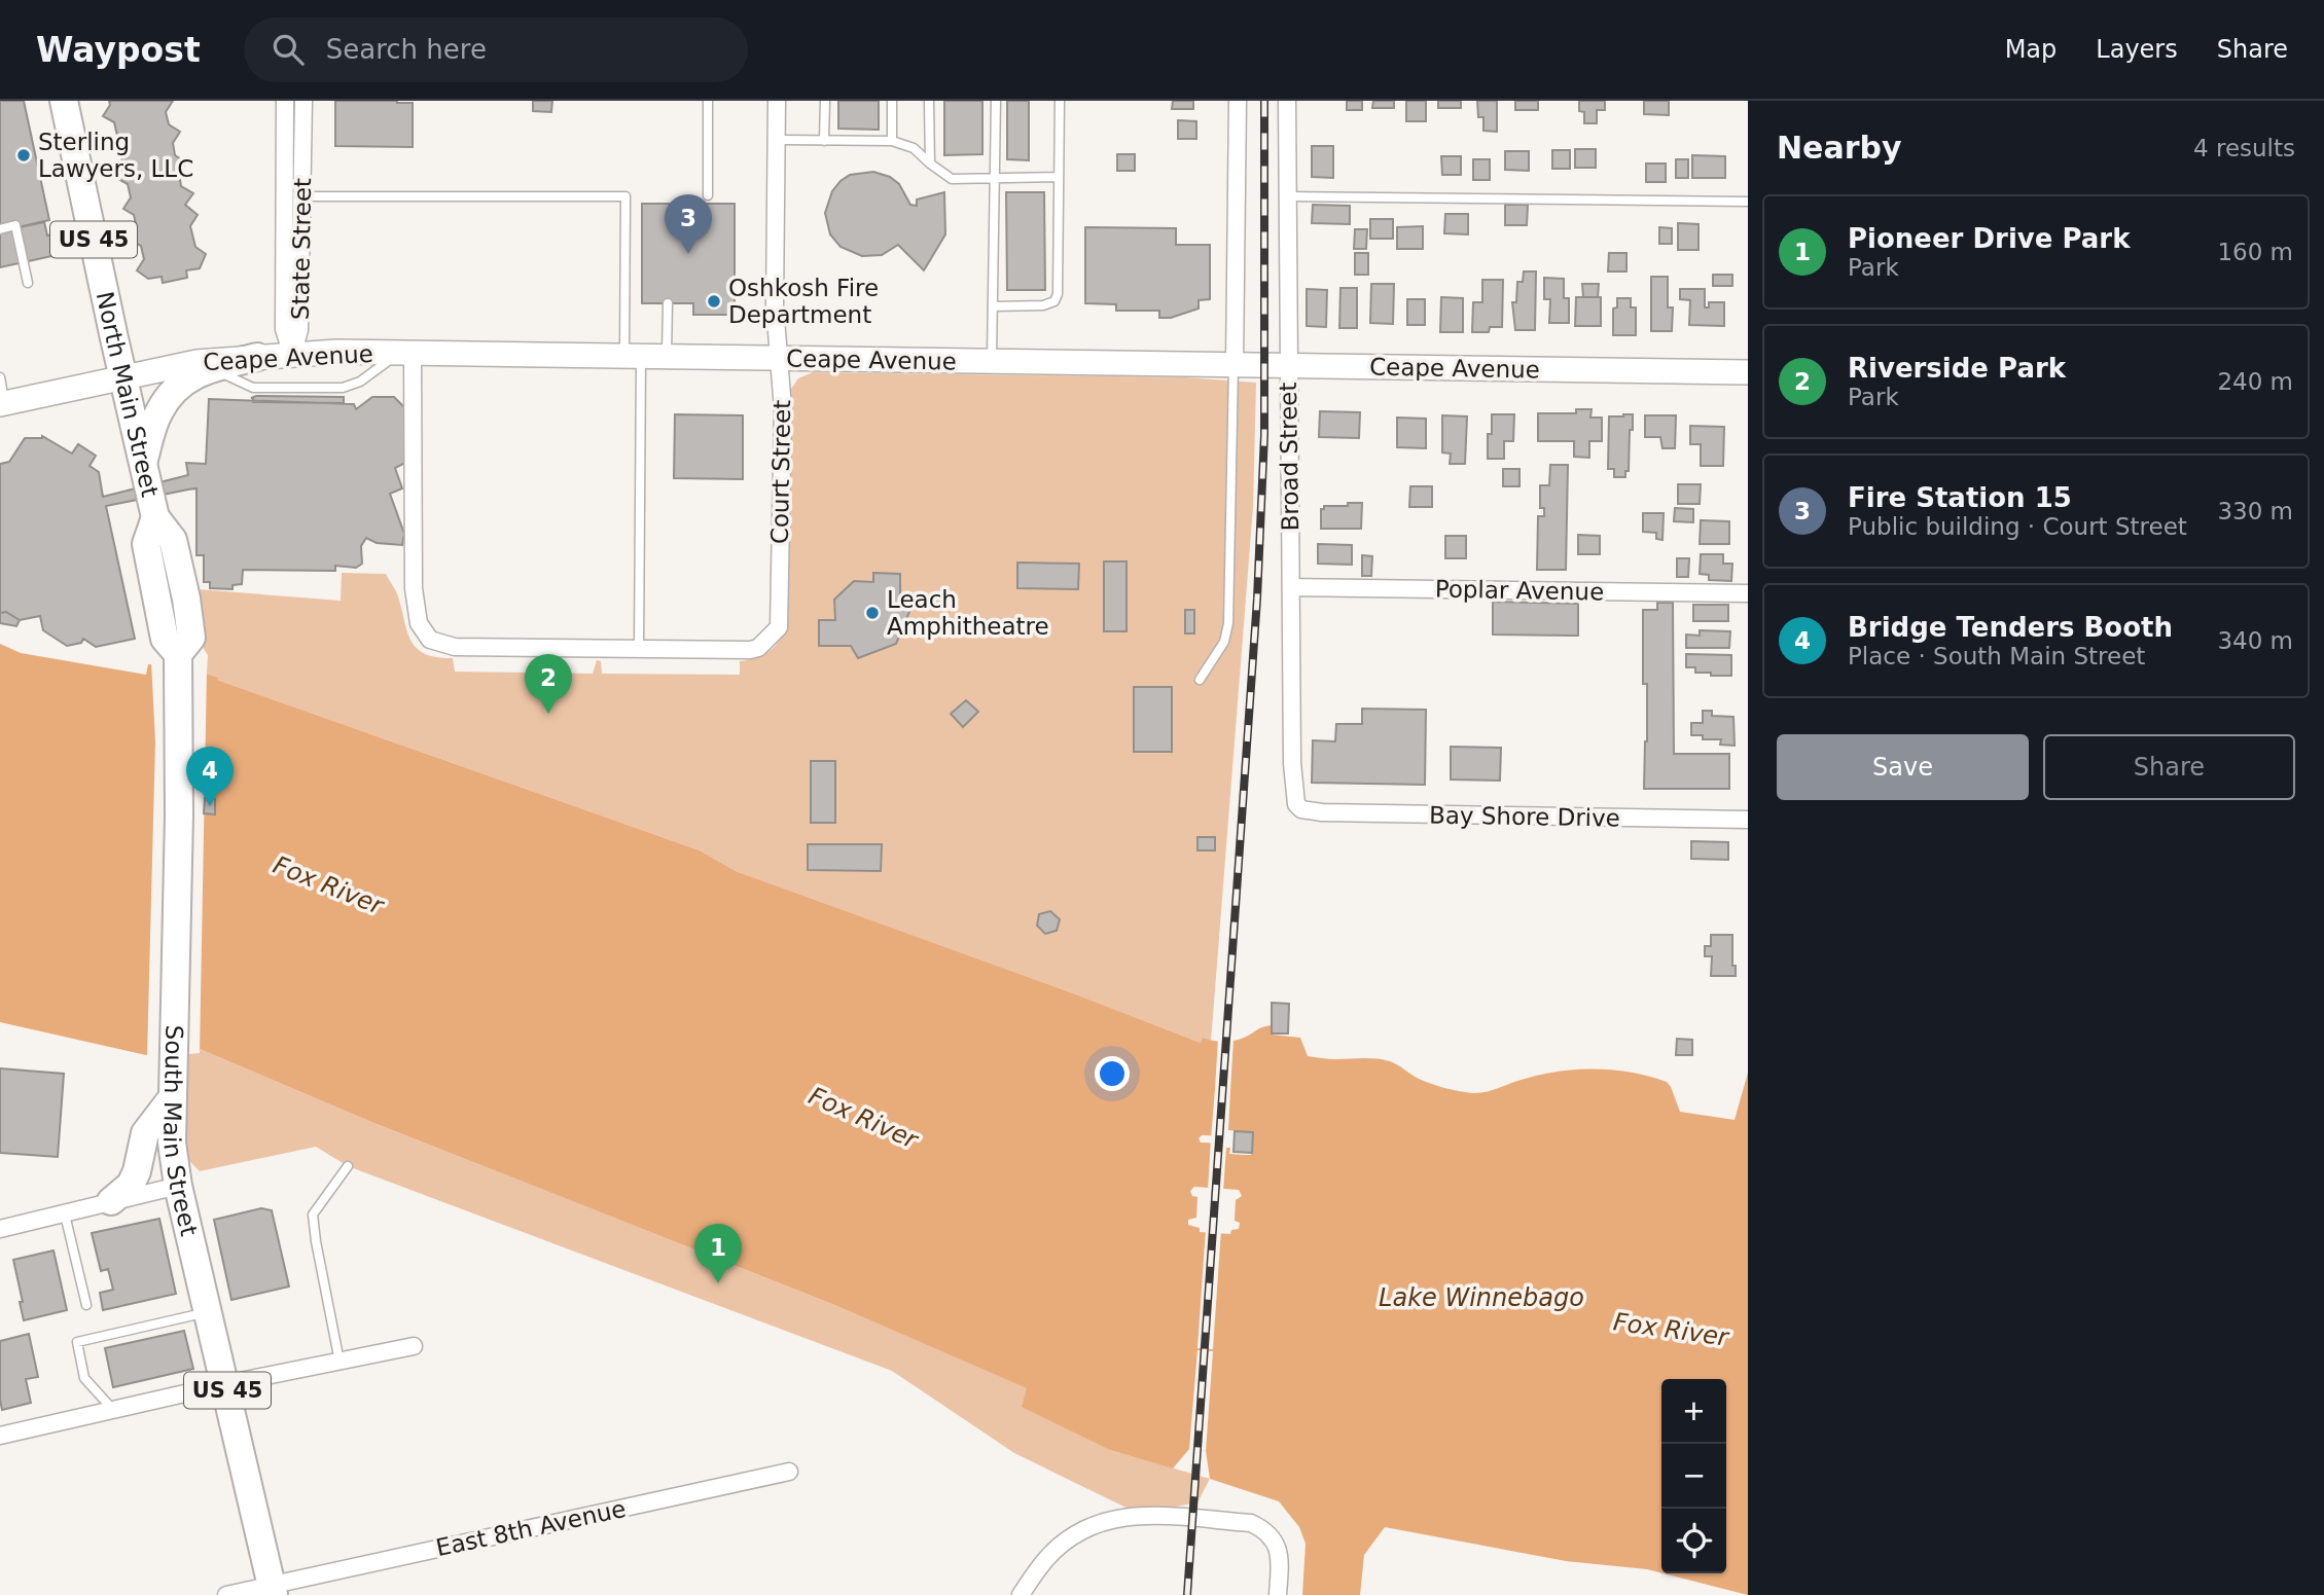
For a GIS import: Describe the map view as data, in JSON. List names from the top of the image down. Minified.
{"streets":{"main road":["US 45","North Main Street","South Main Street"],"street":["State Street","Ceape Avenue","Broad Street","Court Street","Poplar Avenue","Bay Shore Drive","East 8th Avenue"]},"crossings":[["State Street","Ceape Avenue"],["Ceape Avenue","North Main Street"],["Ceape Avenue","Broad Street"],["Ceape Avenue","Court Street"],["North Main Street","South Main Street"],["Broad Street","Poplar Avenue"],["Broad Street","Bay Shore Drive"],["South Main Street","East 8th Avenue"]],"water":["Fox River","Lake Winnebago"],"places":["Sterling Lawyers, LLC","Oshkosh Fire Department","Leach Amphitheatre"],"page":{"header":"Waypost","search":"Search here","nav":["Map","Layers","Share"],"heading":["Nearby","4 results"],"pins":["3","2","4","1"],"list":[{"mark":"1","name":"Pioneer Drive Park","note":"Park","value":"160 m"},{"mark":"2","name":"Riverside Park","note":"Park","value":"240 m"},{"mark":"3","name":"Fire Station 15","note":"Public building · Court Street","value":"330 m"},{"mark":"4","name":"Bridge Tenders Booth","note":"Place · South Main Street","value":"340 m"}],"buttons":["Save","Share"],"map_buttons":["+","−"]}}
